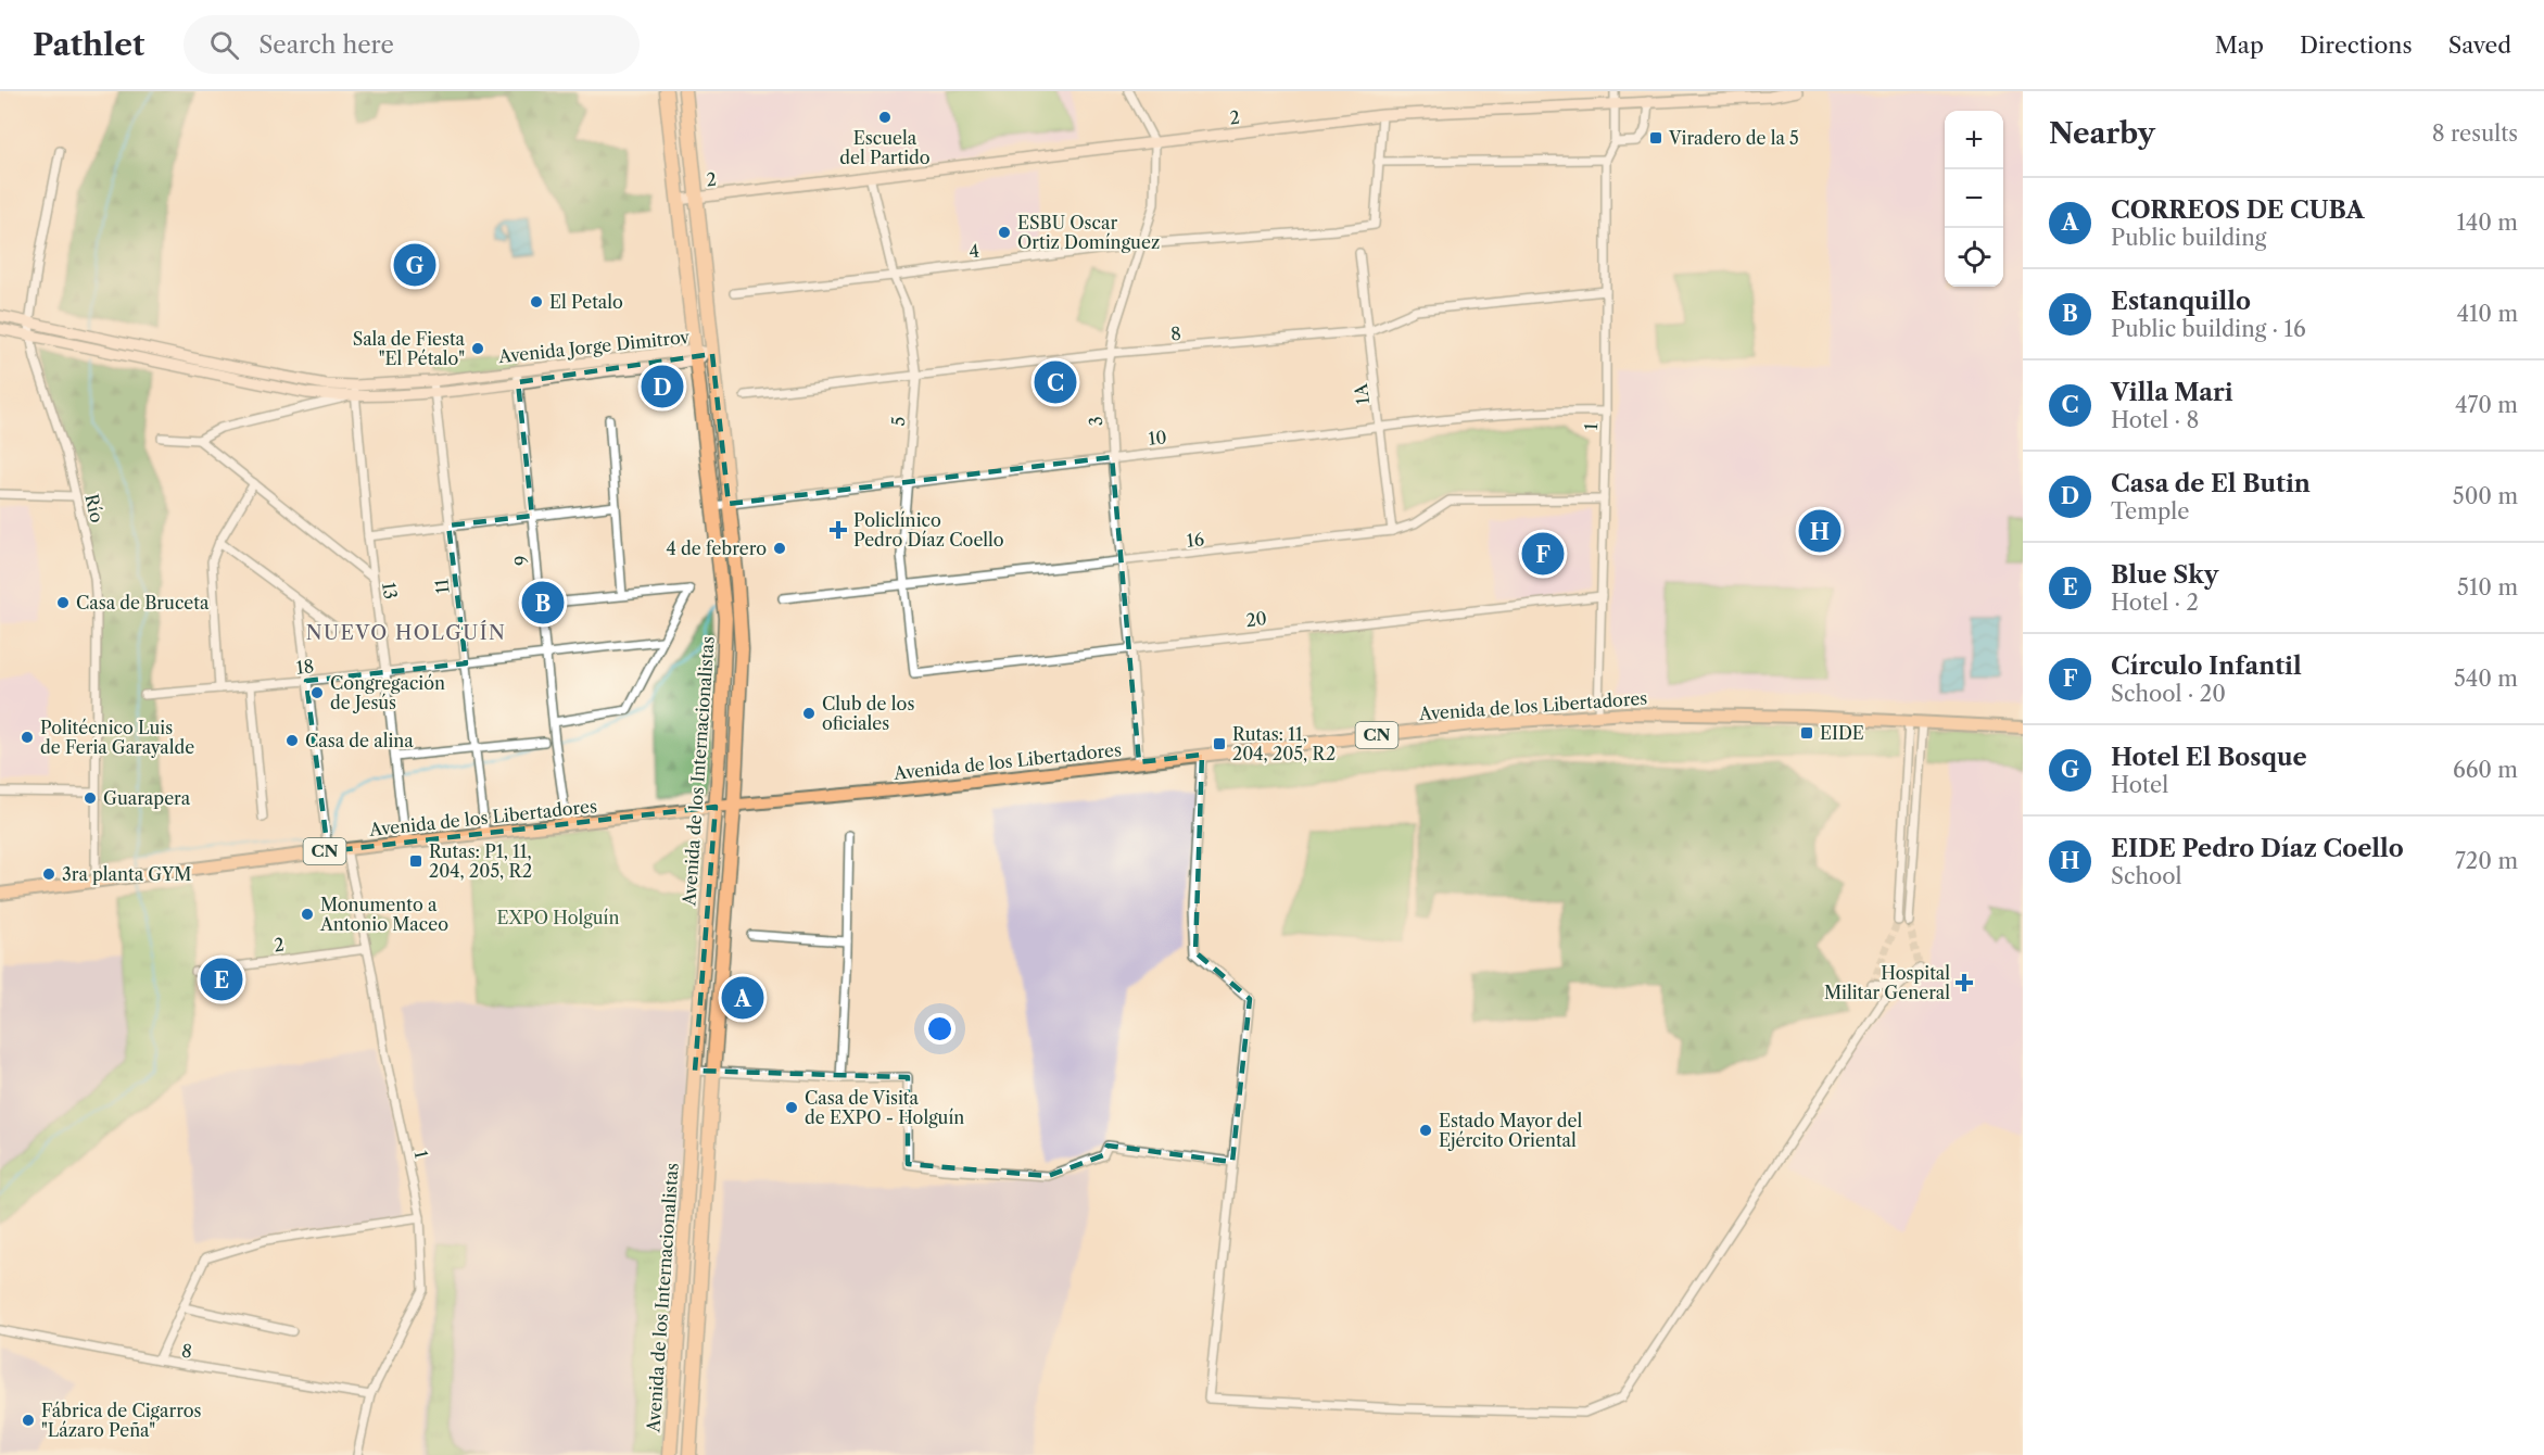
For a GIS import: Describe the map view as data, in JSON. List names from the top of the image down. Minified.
{"streets":{"highway":["Avenida de los Internacionalistas"],"main road":["Avenida de los Libertadores","CN"],"street":["2","4","8","Avenida Jorge Dimitrov","1A","5","3","1","10","Río","16","9","11","13","20","18"]},"crossings":[["2","5"],["2","3"],["2","1"],["2","Avenida de los Internacionalistas"],["4","5"],["4","3"],["8","1A"],["8","5"],["8","3"],["8","1"],["Avenida Jorge Dimitrov","Río"],["Avenida Jorge Dimitrov","9"],["Avenida Jorge Dimitrov","11"],["Avenida Jorge Dimitrov","13"],["Avenida Jorge Dimitrov","Avenida de los Internacionalistas"],["1A","10"],["1A","16"],["5","10"],["5","16"],["5","20"],["3","10"],["3","16"],["3","20"],["3","Avenida de los Libertadores"],["1","10"],["1","16"],["1","20"],["1","Avenida de los Libertadores"],["10","Avenida de los Internacionalistas"],["Río","Avenida de los Libertadores"],["9","18"],["9","Avenida de los Libertadores"],["11","18"],["13","18"],["Avenida de los Libertadores","Avenida de los Internacionalistas"]],"districts":["NUEVO HOLGUÍN"],"parks":["EXPO Holguín"],"places":{"other":["Escuela del Partido","ESBU Oscar Ortiz Domínguez","El Petalo","Sala de Fiesta \"El Pétalo\"","4 de febrero","Casa de Bruceta","Congregación de Jesús","Club de los oficiales","Politécnico Luis de Feria Garayalde","Casa de alina","Guarapera","3ra planta GYM","Monumento a Antonio Maceo","Casa de Visita de EXPO - Holguín","Estado Mayor del Ejército Oriental","Fábrica de Cigarros \"Lázaro Peña\""],"transit":["Viradero de la 5","EIDE","Rutas: 11, 204, 205, R2","Rutas: P1, 11, 204, 205, R2"],"health":["Policlínico Pedro Díaz Coello","Hospital Militar General"]},"page":{"header":"Pathlet","search":"Search here","nav":["Map","Directions","Saved"],"heading":["Nearby","8 results"],"map_buttons":["+","−"],"list":[{"mark":"A","name":"CORREOS DE CUBA","note":"Public building","value":"140 m"},{"mark":"B","name":"Estanquillo","note":"Public building · 16","value":"410 m"},{"mark":"C","name":"Villa Mari","note":"Hotel · 8","value":"470 m"},{"mark":"D","name":"Casa de El Butin","note":"Temple","value":"500 m"},{"mark":"E","name":"Blue Sky","note":"Hotel · 2","value":"510 m"},{"mark":"F","name":"Círculo Infantil","note":"School · 20","value":"540 m"},{"mark":"G","name":"Hotel El Bosque","note":"Hotel","value":"660 m"},{"mark":"H","name":"EIDE Pedro Díaz Coello","note":"School","value":"720 m"}],"pins":["G","C","D","H","F","B","E","A"]}}
